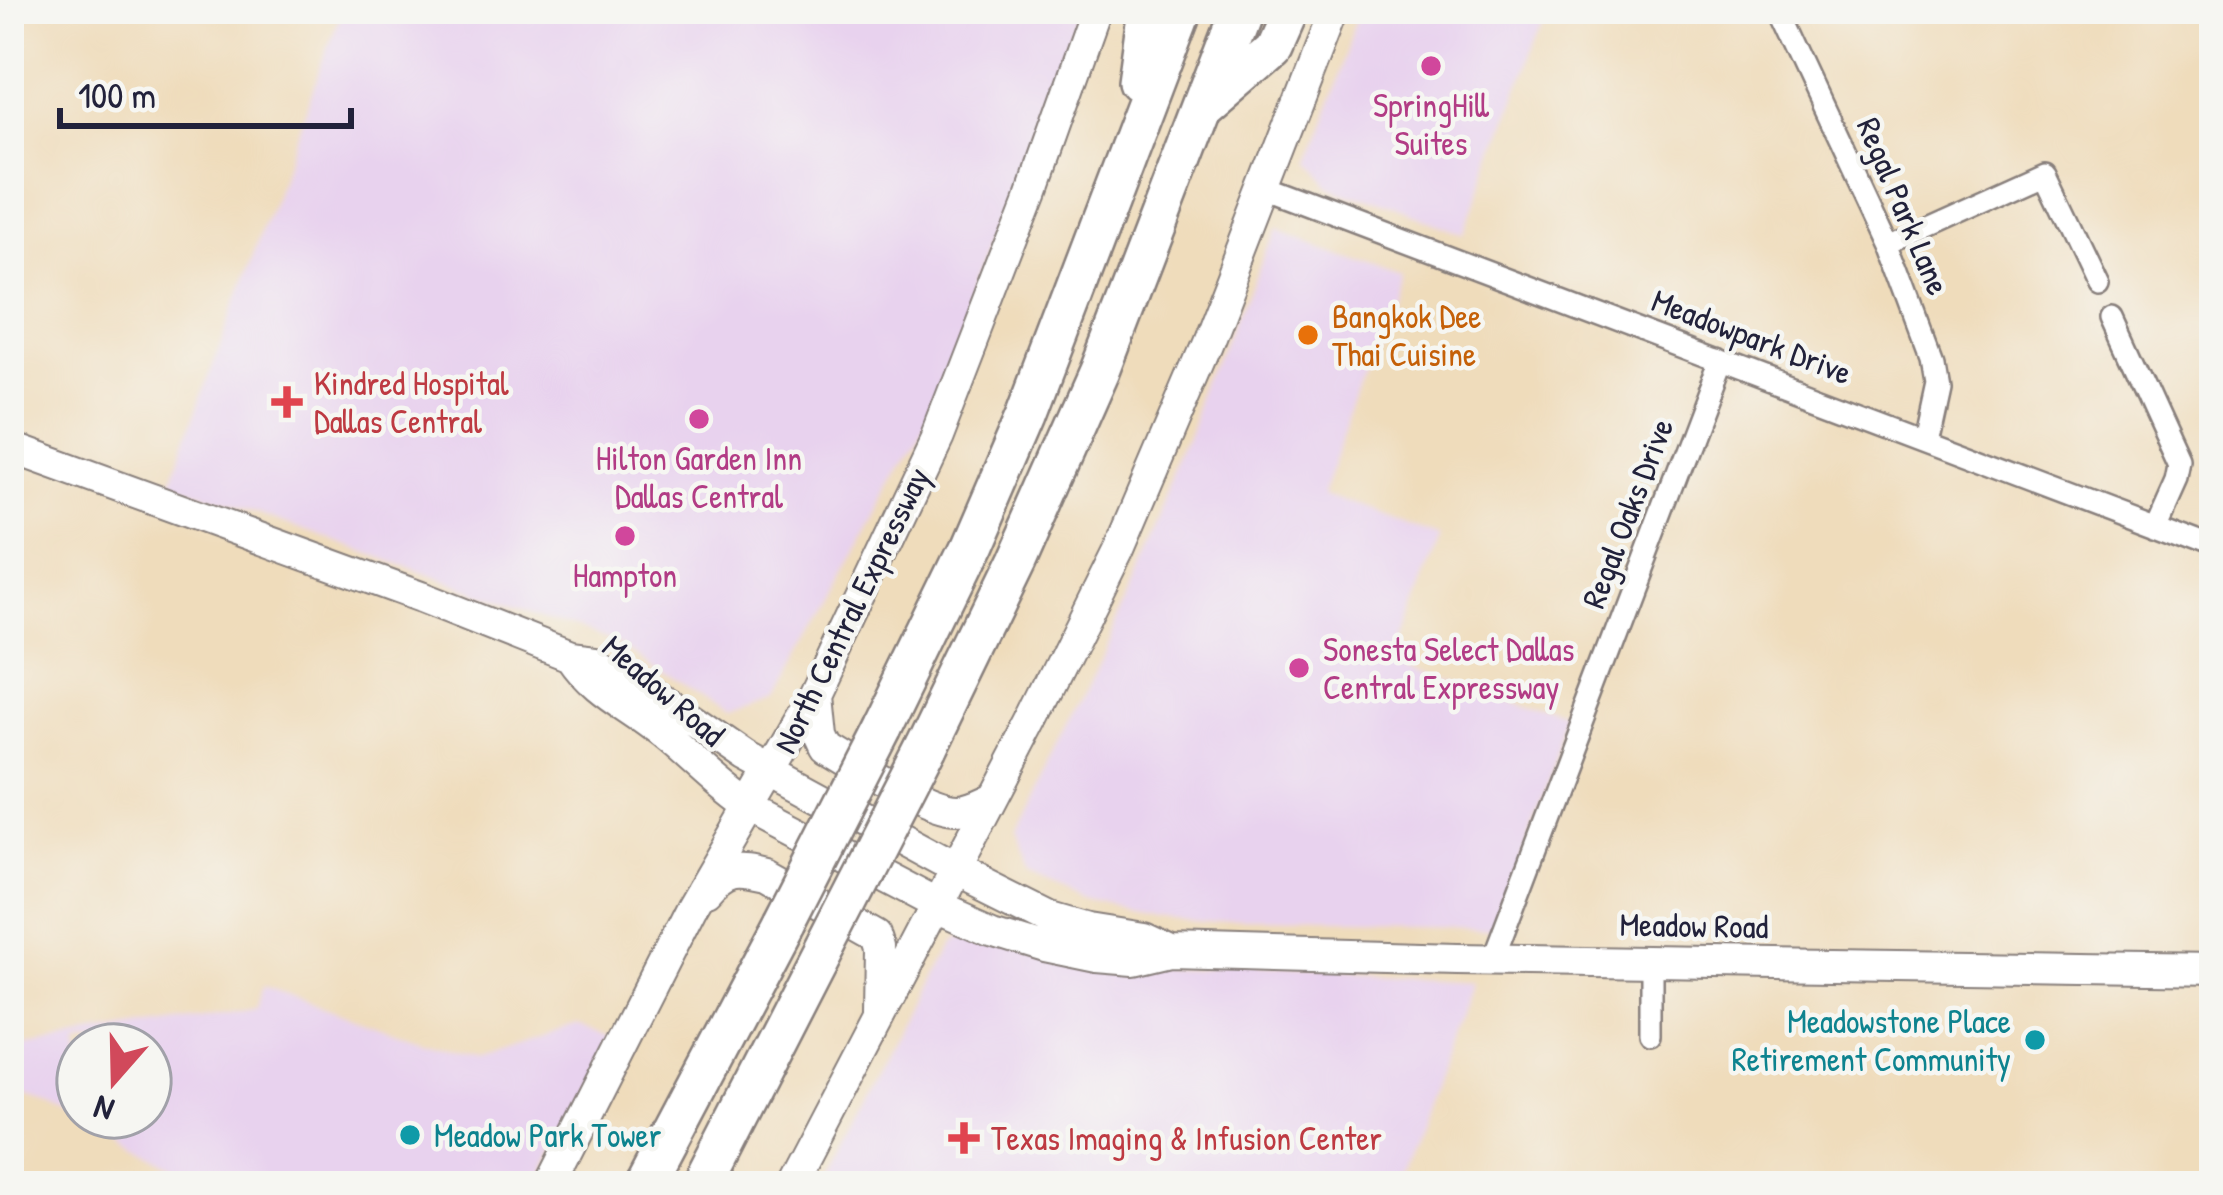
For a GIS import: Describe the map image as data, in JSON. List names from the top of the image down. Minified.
{"streets":{"main road":["North Central Expressway","Meadow Road"],"street":["Regal Park Lane","Meadowpark Drive","Regal Oaks Drive"]},"crossings":[["Regal Park Lane","Meadowpark Drive"],["Meadowpark Drive","Regal Oaks Drive"],["Regal Oaks Drive","Meadow Road"],["North Central Expressway","Meadow Road"]],"places":{"other":["SpringHill Suites","Bangkok Dee Thai Cuisine","Hilton Garden Inn Dallas Central","Hampton","Sonesta Select Dallas Central Expressway","Meadowstone Place Retirement Community","Meadow Park Tower"],"health":["Kindred Hospital Dallas Central","Texas Imaging & Infusion Center"]},"scale_bar":"100 m","north":"bottom"}
